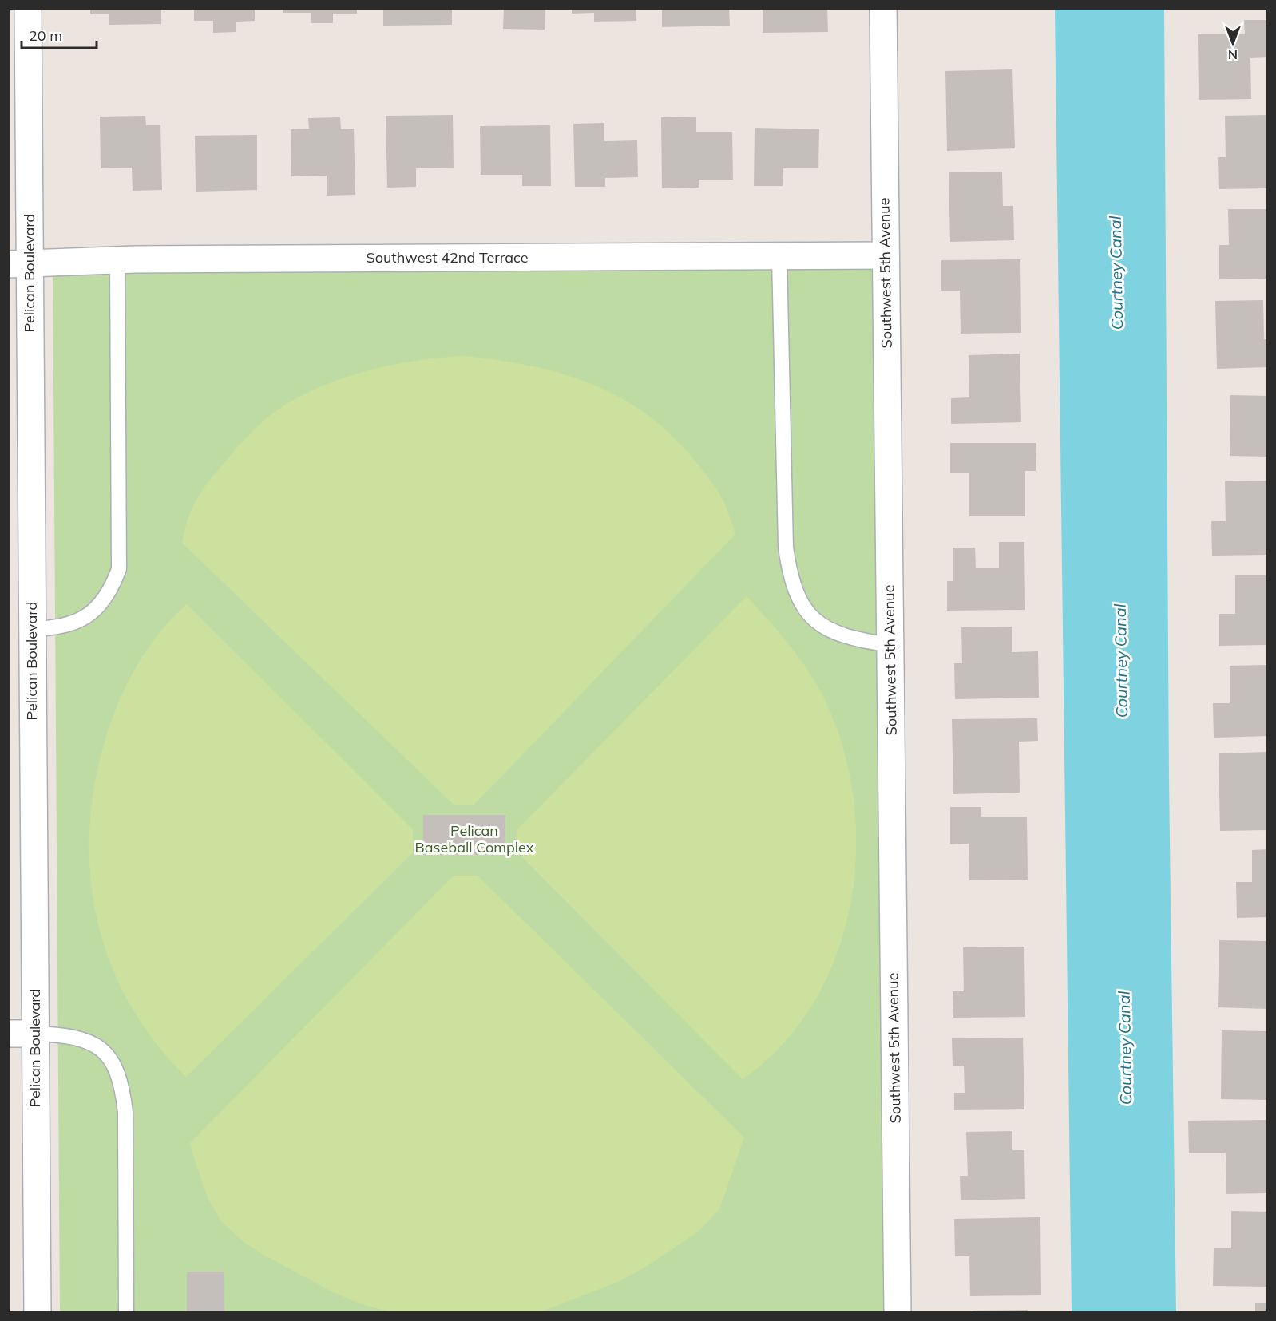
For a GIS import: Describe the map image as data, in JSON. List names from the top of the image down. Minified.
{"streets":{"street":["Southwest 42nd Terrace","Pelican Boulevard","Southwest 5th Avenue"]},"crossings":[["Southwest 42nd Terrace","Pelican Boulevard"],["Southwest 42nd Terrace","Southwest 5th Avenue"]],"water":["Courtney Canal"],"parks":["Pelican Baseball Complex"],"scale_bar":"20 m","north":"bottom"}
